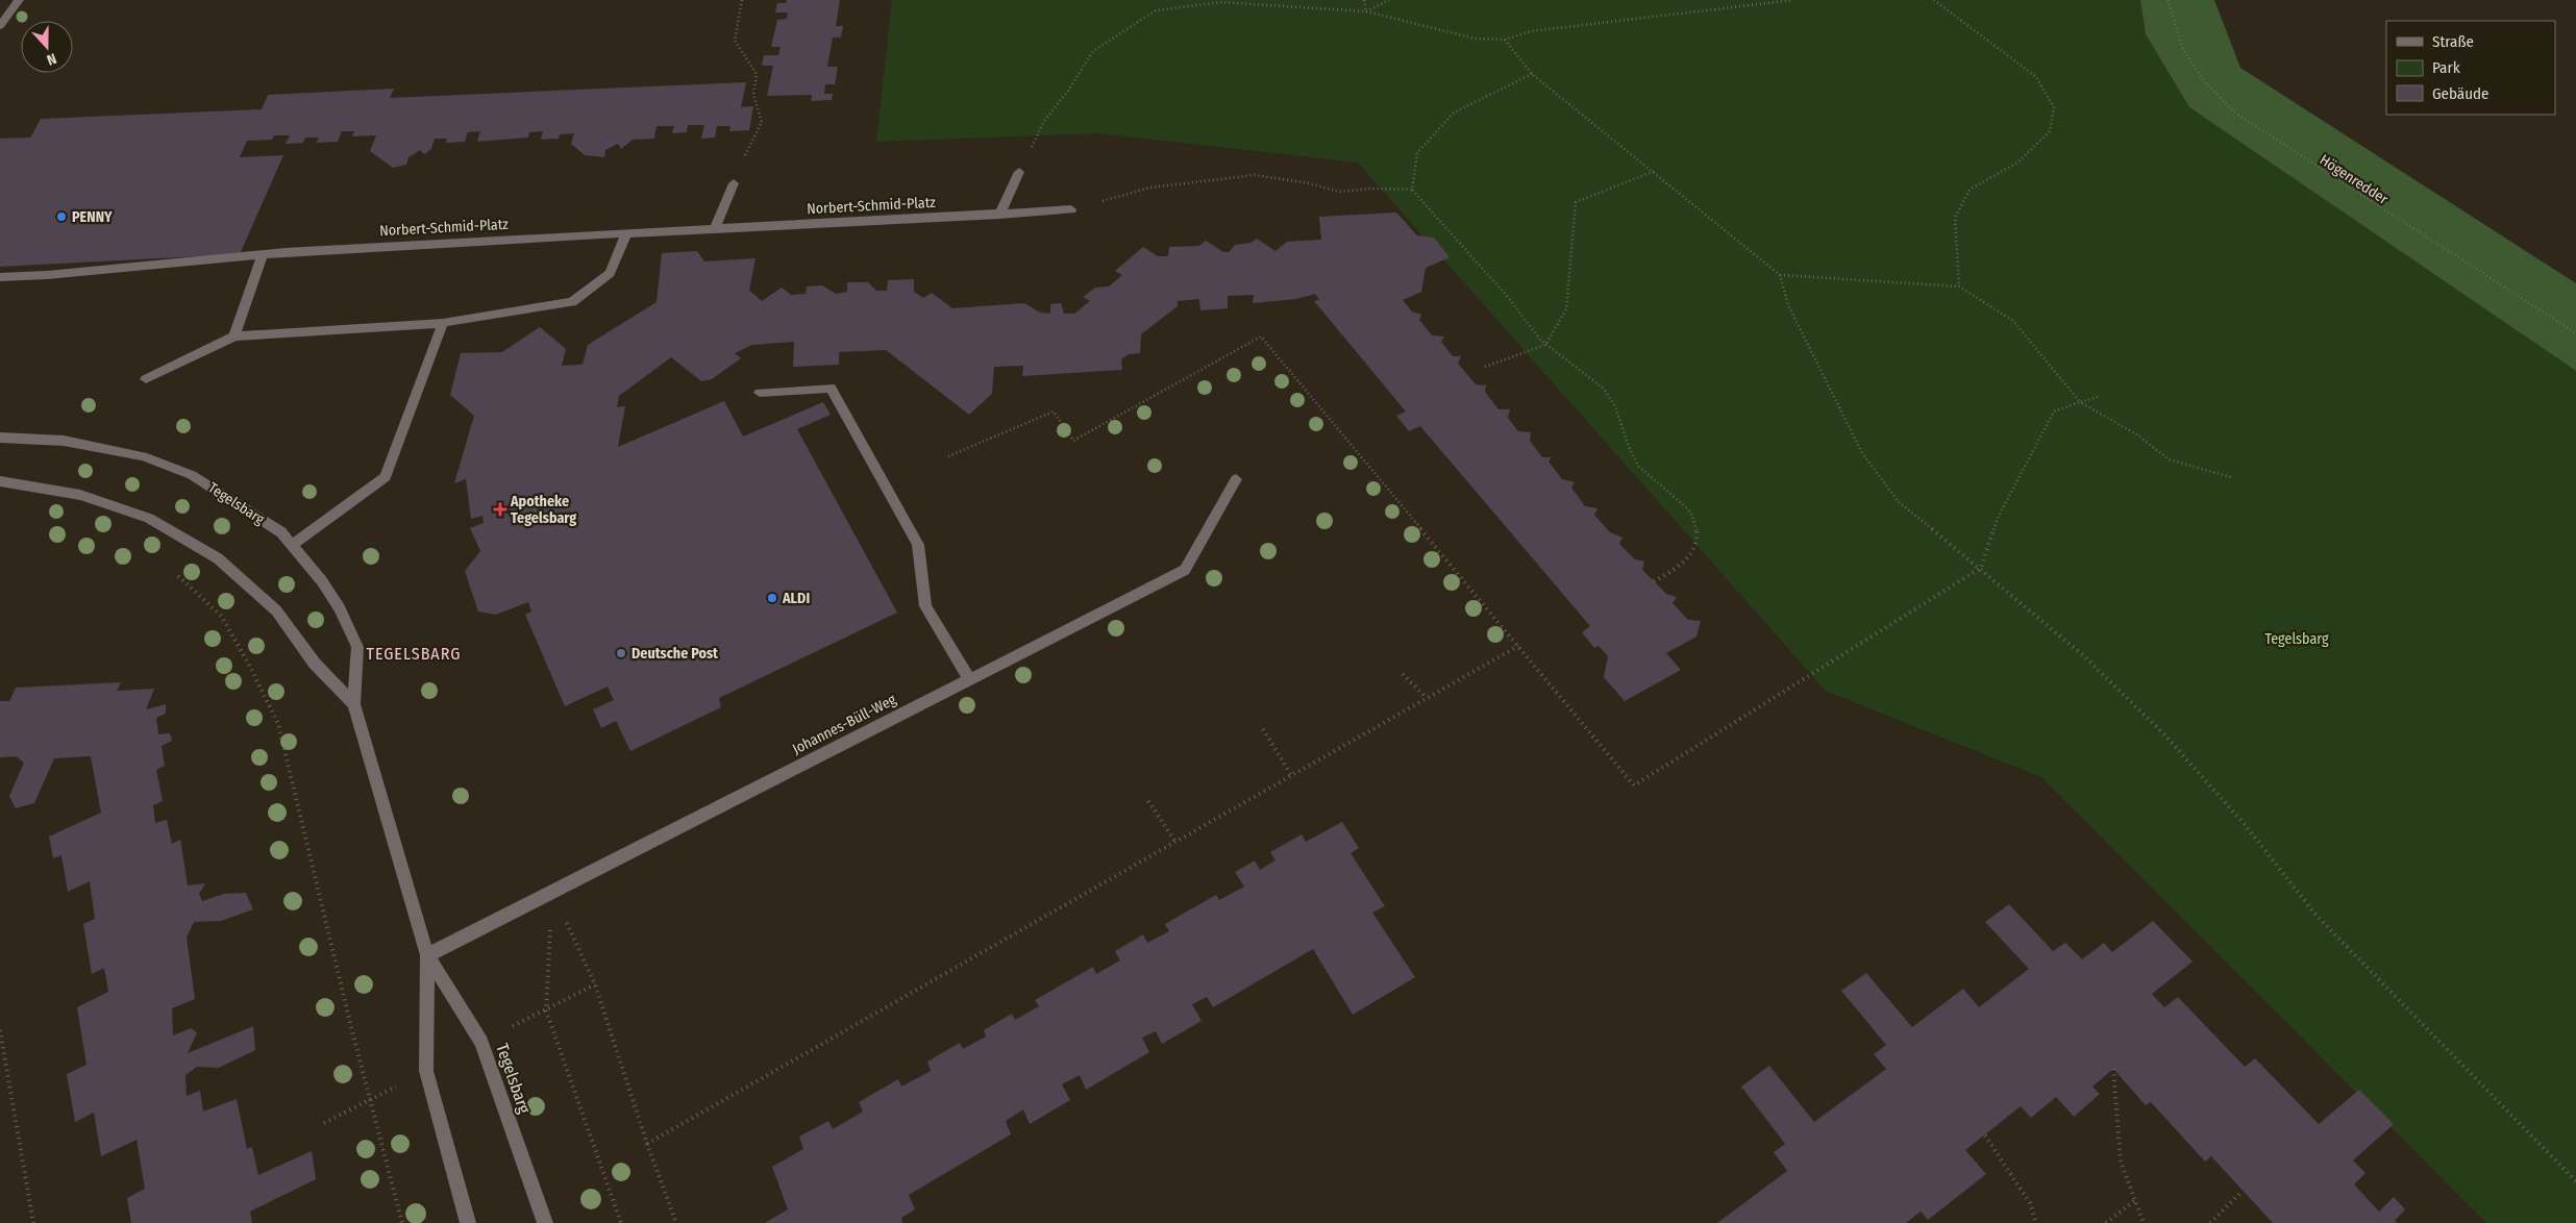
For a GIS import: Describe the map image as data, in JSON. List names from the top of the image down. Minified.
{"streets":{"street":["Norbert-Schmid-Platz","Tegelsbarg","Johannes-Büll-Weg"],"path":["Högenredder"]},"crossings":[["Tegelsbarg","Johannes-Büll-Weg"]],"districts":["TEGELSBARG"],"parks":["Tegelsbarg"],"places":{"other":["PENNY","ALDI","Deutsche Post"],"health":["Apotheke Tegelsbarg"]},"legend":["Straße","Park","Gebäude"],"north":"bottom"}
